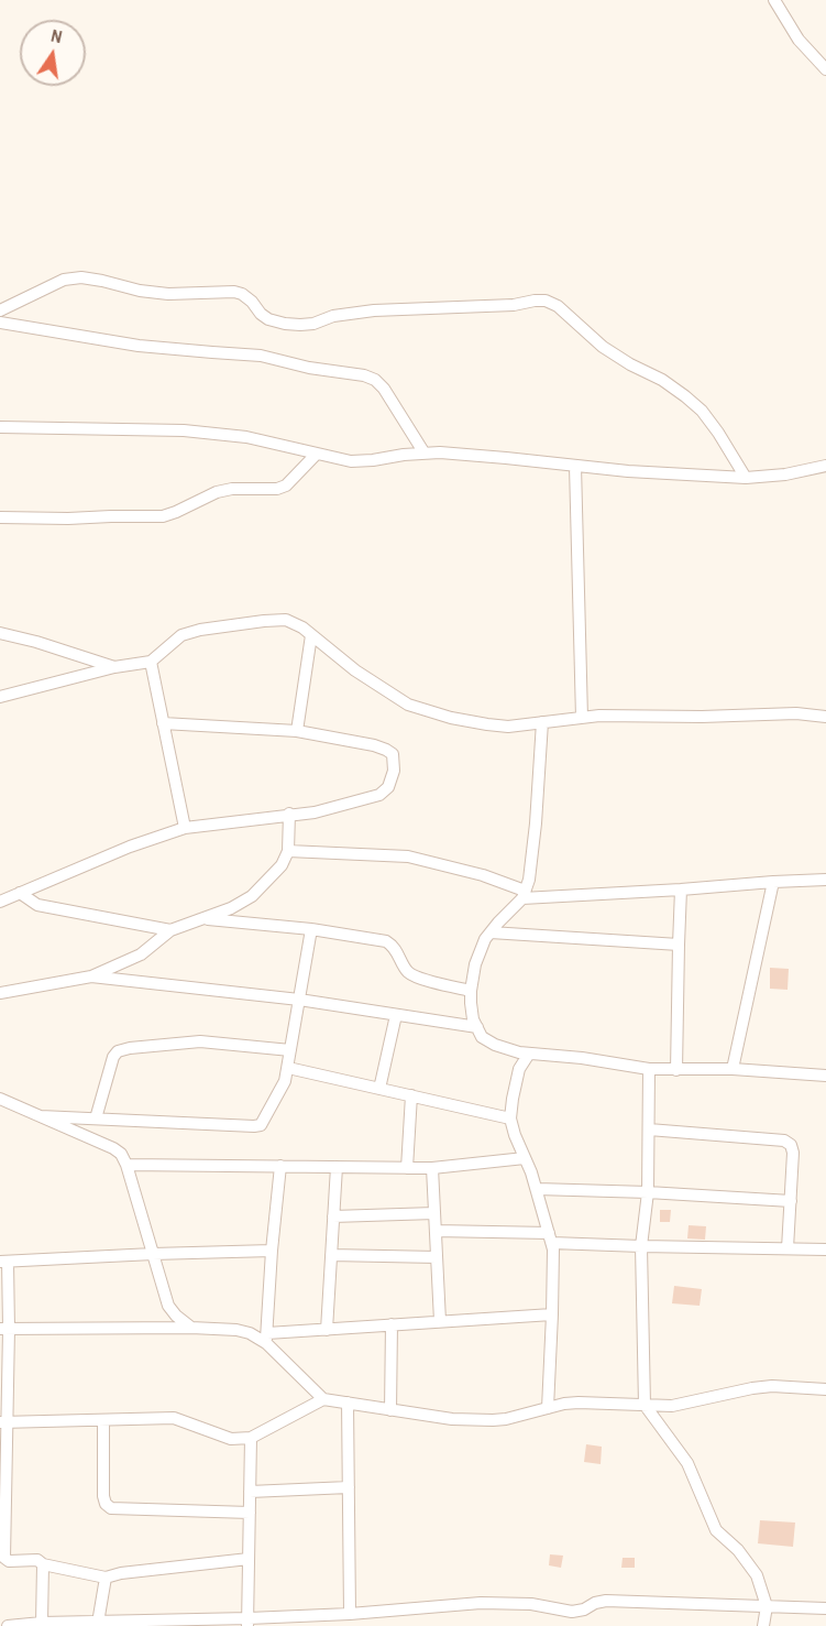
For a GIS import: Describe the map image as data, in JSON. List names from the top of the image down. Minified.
{"north":"top"}
